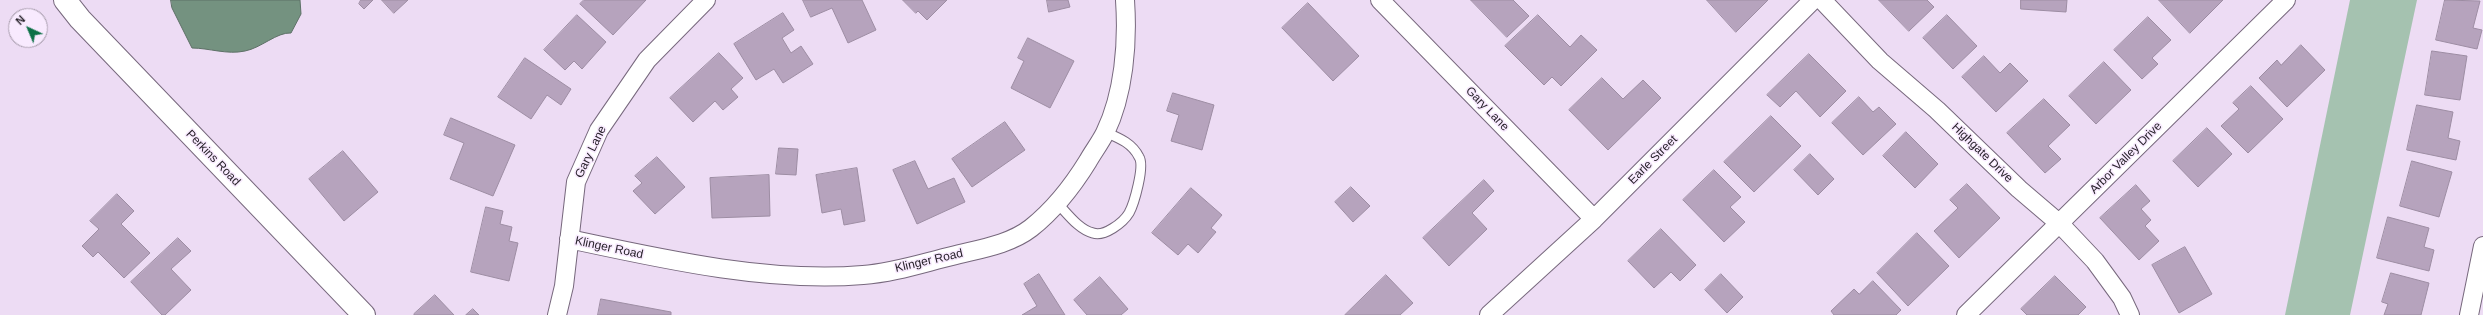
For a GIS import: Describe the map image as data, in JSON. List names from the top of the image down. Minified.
{"streets":{"main road":["Perkins Road"],"street":["Gary Lane","Highgate Drive","Arbor Valley Drive","Earle Street","Klinger Road"]},"crossings":[["Gary Lane","Earle Street"],["Gary Lane","Klinger Road"],["Highgate Drive","Arbor Valley Drive"]],"north":"top left"}
